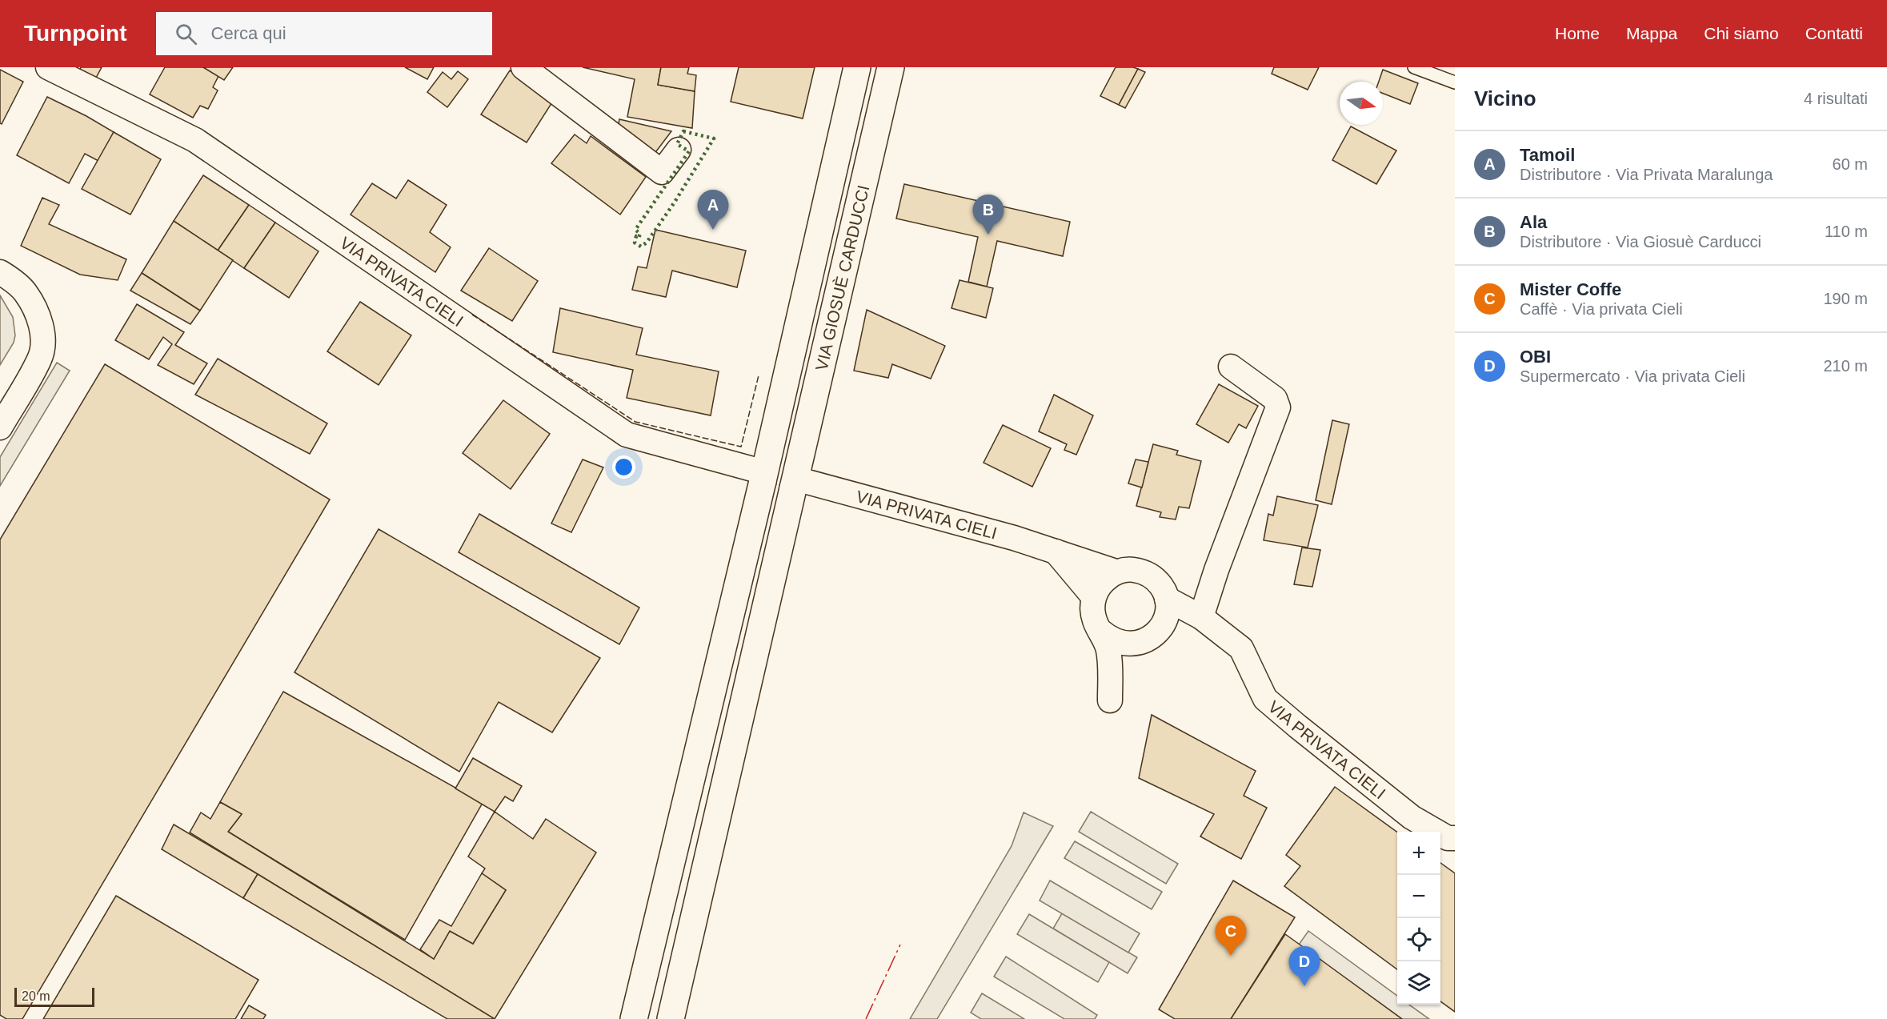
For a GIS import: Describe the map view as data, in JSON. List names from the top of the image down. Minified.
{"streets":{"main road":["VIA GIOSUÈ CARDUCCI"],"street":["VIA PRIVATA CIELI"]},"crossings":[["VIA GIOSUÈ CARDUCCI","VIA PRIVATA CIELI"]],"scale_bar":"20 m","north":"right","page":{"header":"Turnpoint","search":"Cerca qui","nav":["Home","Mappa","Chi siamo","Contatti"],"heading":["Vicino","4 risultati"],"list":[{"mark":"A","name":"Tamoil","note":"Distributore · Via Privata Maralunga","value":"60 m"},{"mark":"B","name":"Ala","note":"Distributore · Via Giosuè Carducci","value":"110 m"},{"mark":"C","name":"Mister Coffe","note":"Caffè · Via privata Cieli","value":"190 m"},{"mark":"D","name":"OBI","note":"Supermercato · Via privata Cieli","value":"210 m"}],"pins":["A","B","C","D"],"map_buttons":["+","−"],"scale":"20 m"}}
